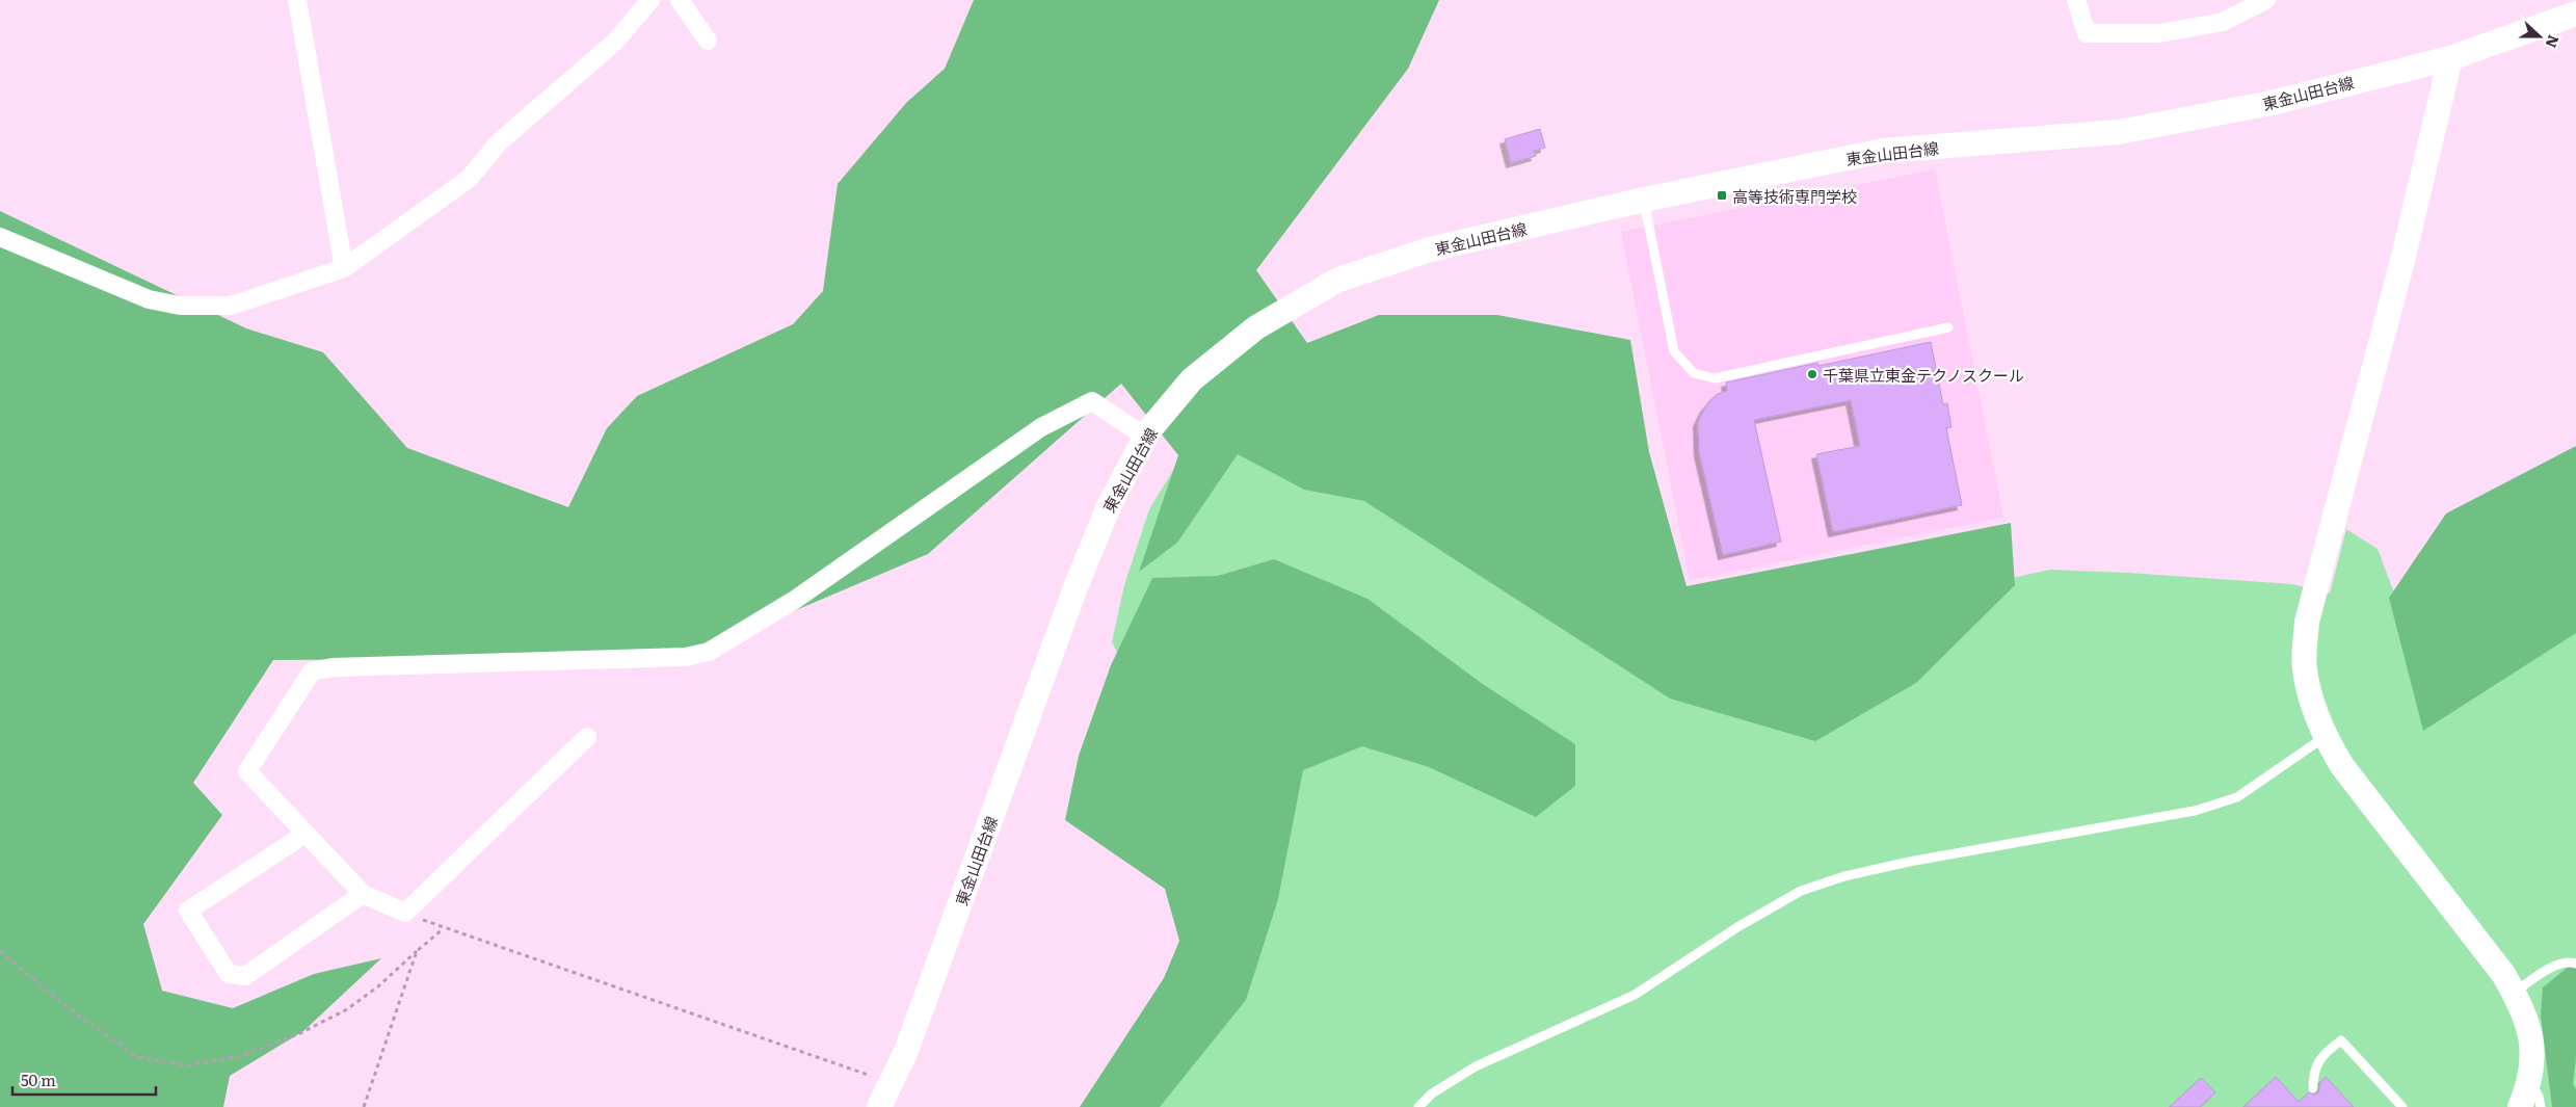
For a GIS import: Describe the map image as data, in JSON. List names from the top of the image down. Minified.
{"streets":{"main road":["東金山田台線"]},"places":{"transit":["高等技術専門学校"],"other":["千葉県立東金テクノスクール"]},"scale_bar":"50 m","north":"right"}
